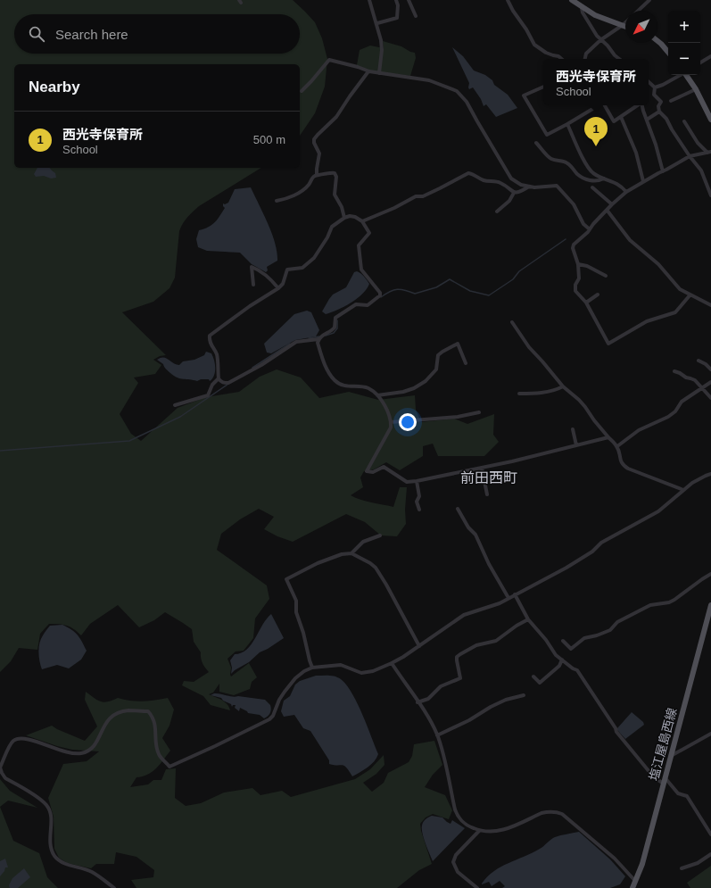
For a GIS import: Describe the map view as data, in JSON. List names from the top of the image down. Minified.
{"streets":{"main road":["塩江屋島西線"]},"districts":["前田西町"],"north":"bottom left","page":{"map_buttons":["+","−"],"search":"Search here","popup":["西光寺保育所","School"],"heading":"Nearby","list":[{"mark":"1","name":"西光寺保育所","note":"School","value":"500 m"}],"pins":"1"}}
